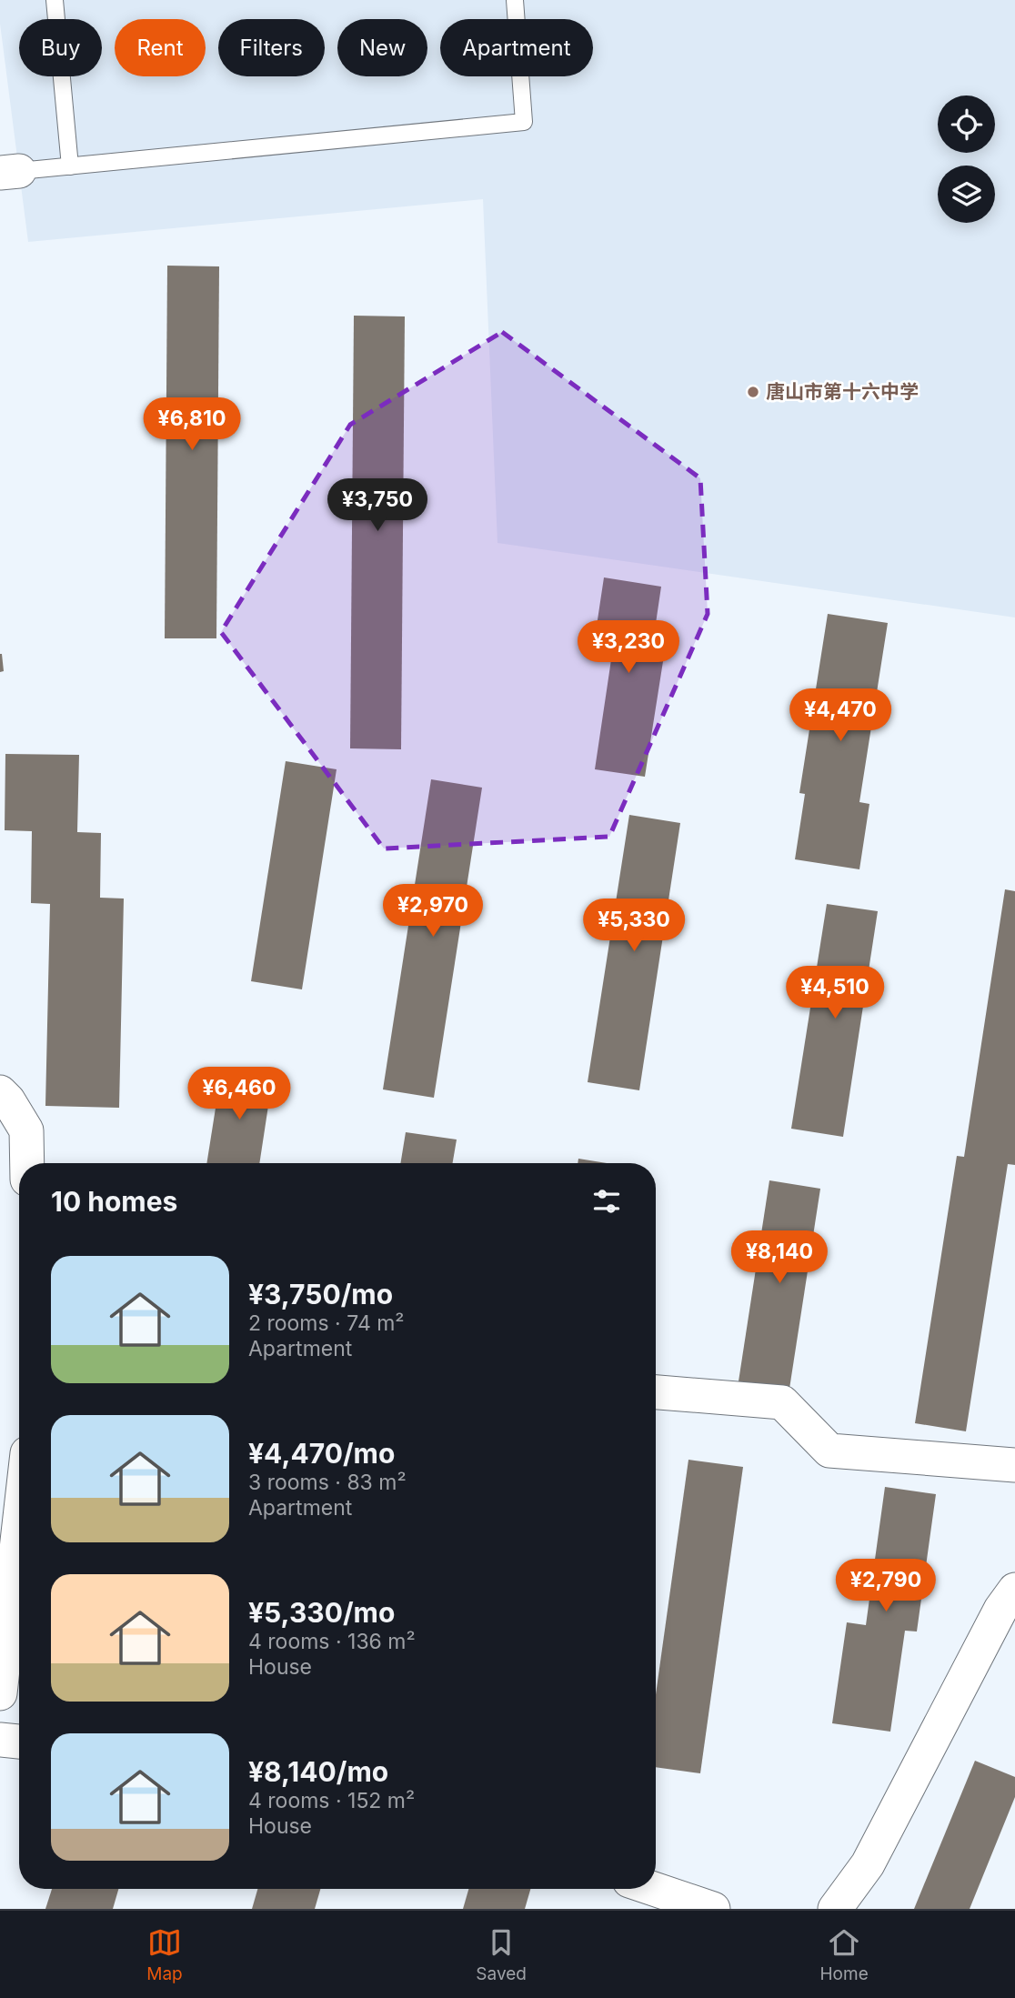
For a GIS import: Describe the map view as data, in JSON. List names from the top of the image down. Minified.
{"places":["唐山市第十六中学"],"page":{"chip":["Buy","Rent","Filters","New","Apartment"],"price":["¥6,810","¥3,750","¥3,230","¥4,470","¥2,970","¥5,330","¥4,510","¥6,460","¥8,140","¥2,790"],"heading":"10 homes","list":[{"name":"¥3,750/mo","note":"2 rooms · 74 m² · Apartment"},{"name":"¥4,470/mo","note":"3 rooms · 83 m² · Apartment"},{"name":"¥5,330/mo","note":"4 rooms · 136 m² · House"},{"name":"¥8,140/mo","note":"4 rooms · 152 m² · House"}],"tabs":["Map","Saved","Home"]}}
